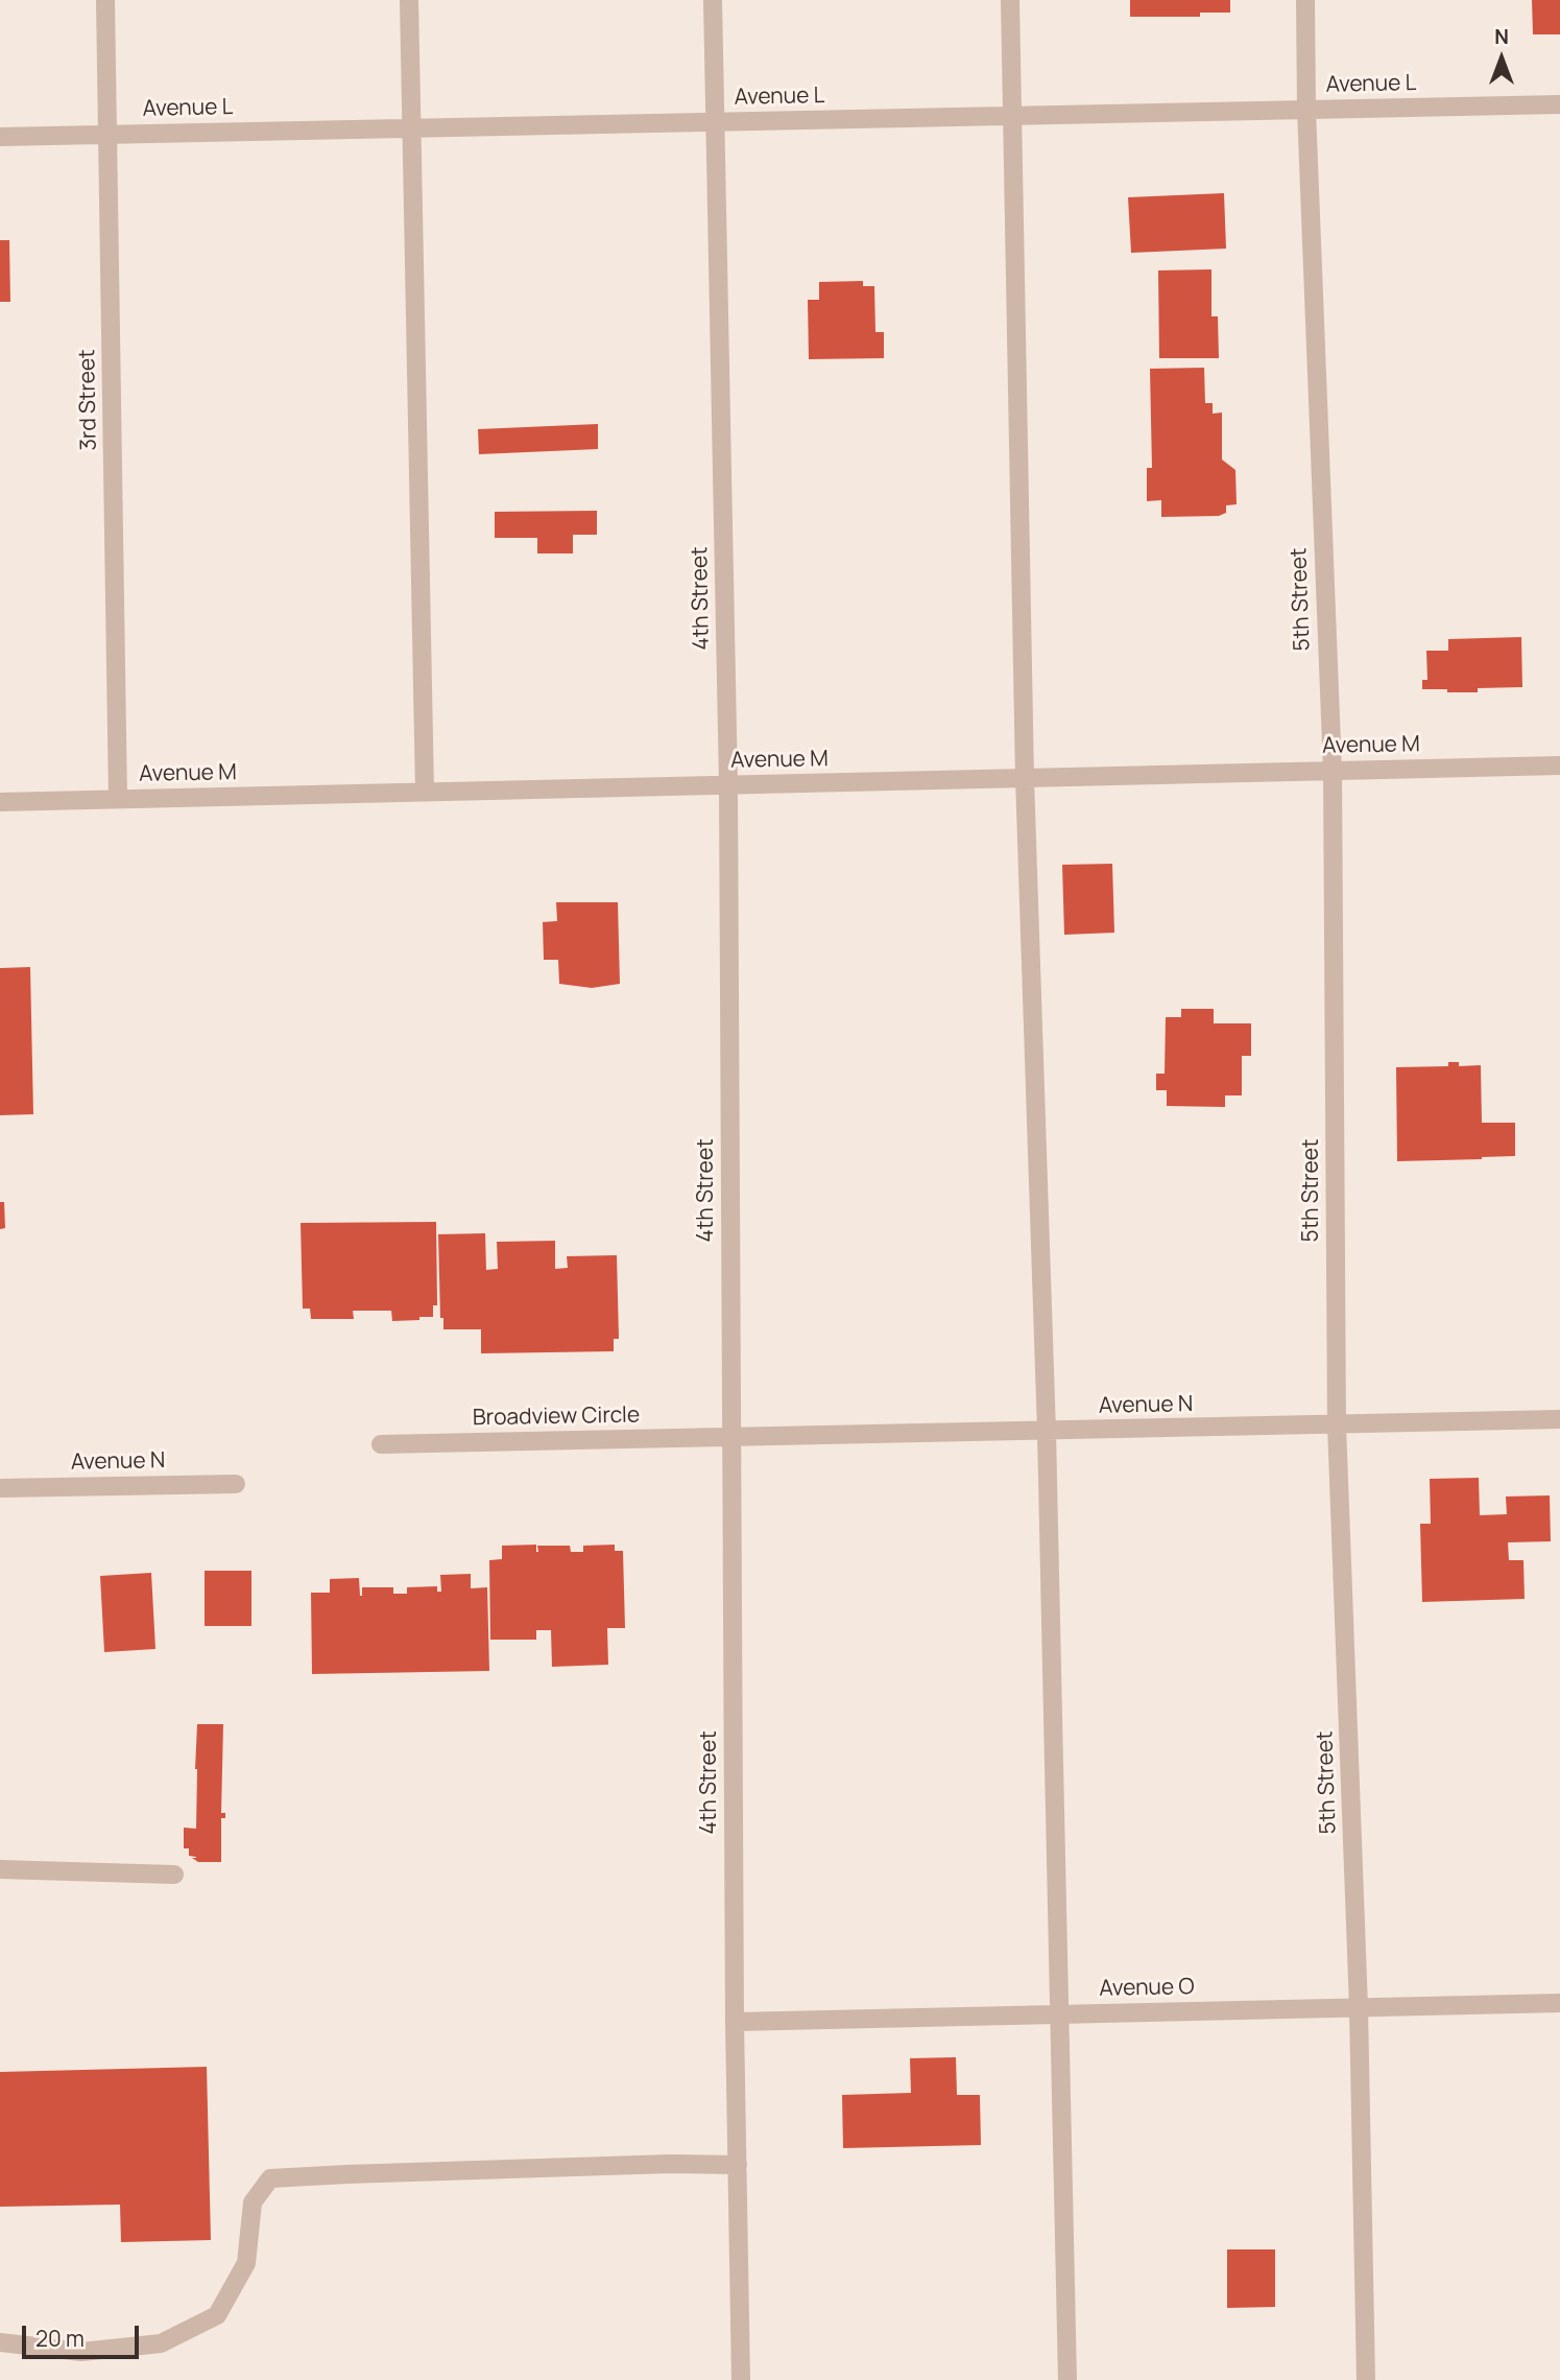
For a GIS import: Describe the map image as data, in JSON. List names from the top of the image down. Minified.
{"streets":{"street":["Avenue L","3rd Street","4th Street","5th Street","Avenue M","Avenue N","Broadview Circle","Avenue O"]},"crossings":[["Avenue L","3rd Street"],["Avenue L","4th Street"],["Avenue L","5th Street"],["3rd Street","Avenue M"],["4th Street","Avenue M"],["4th Street","Avenue N"],["4th Street","Broadview Circle"],["4th Street","Avenue O"],["5th Street","Avenue M"],["5th Street","Avenue N"],["5th Street","Avenue O"],["Avenue N","Broadview Circle"]],"scale_bar":"20 m","north":"top"}
